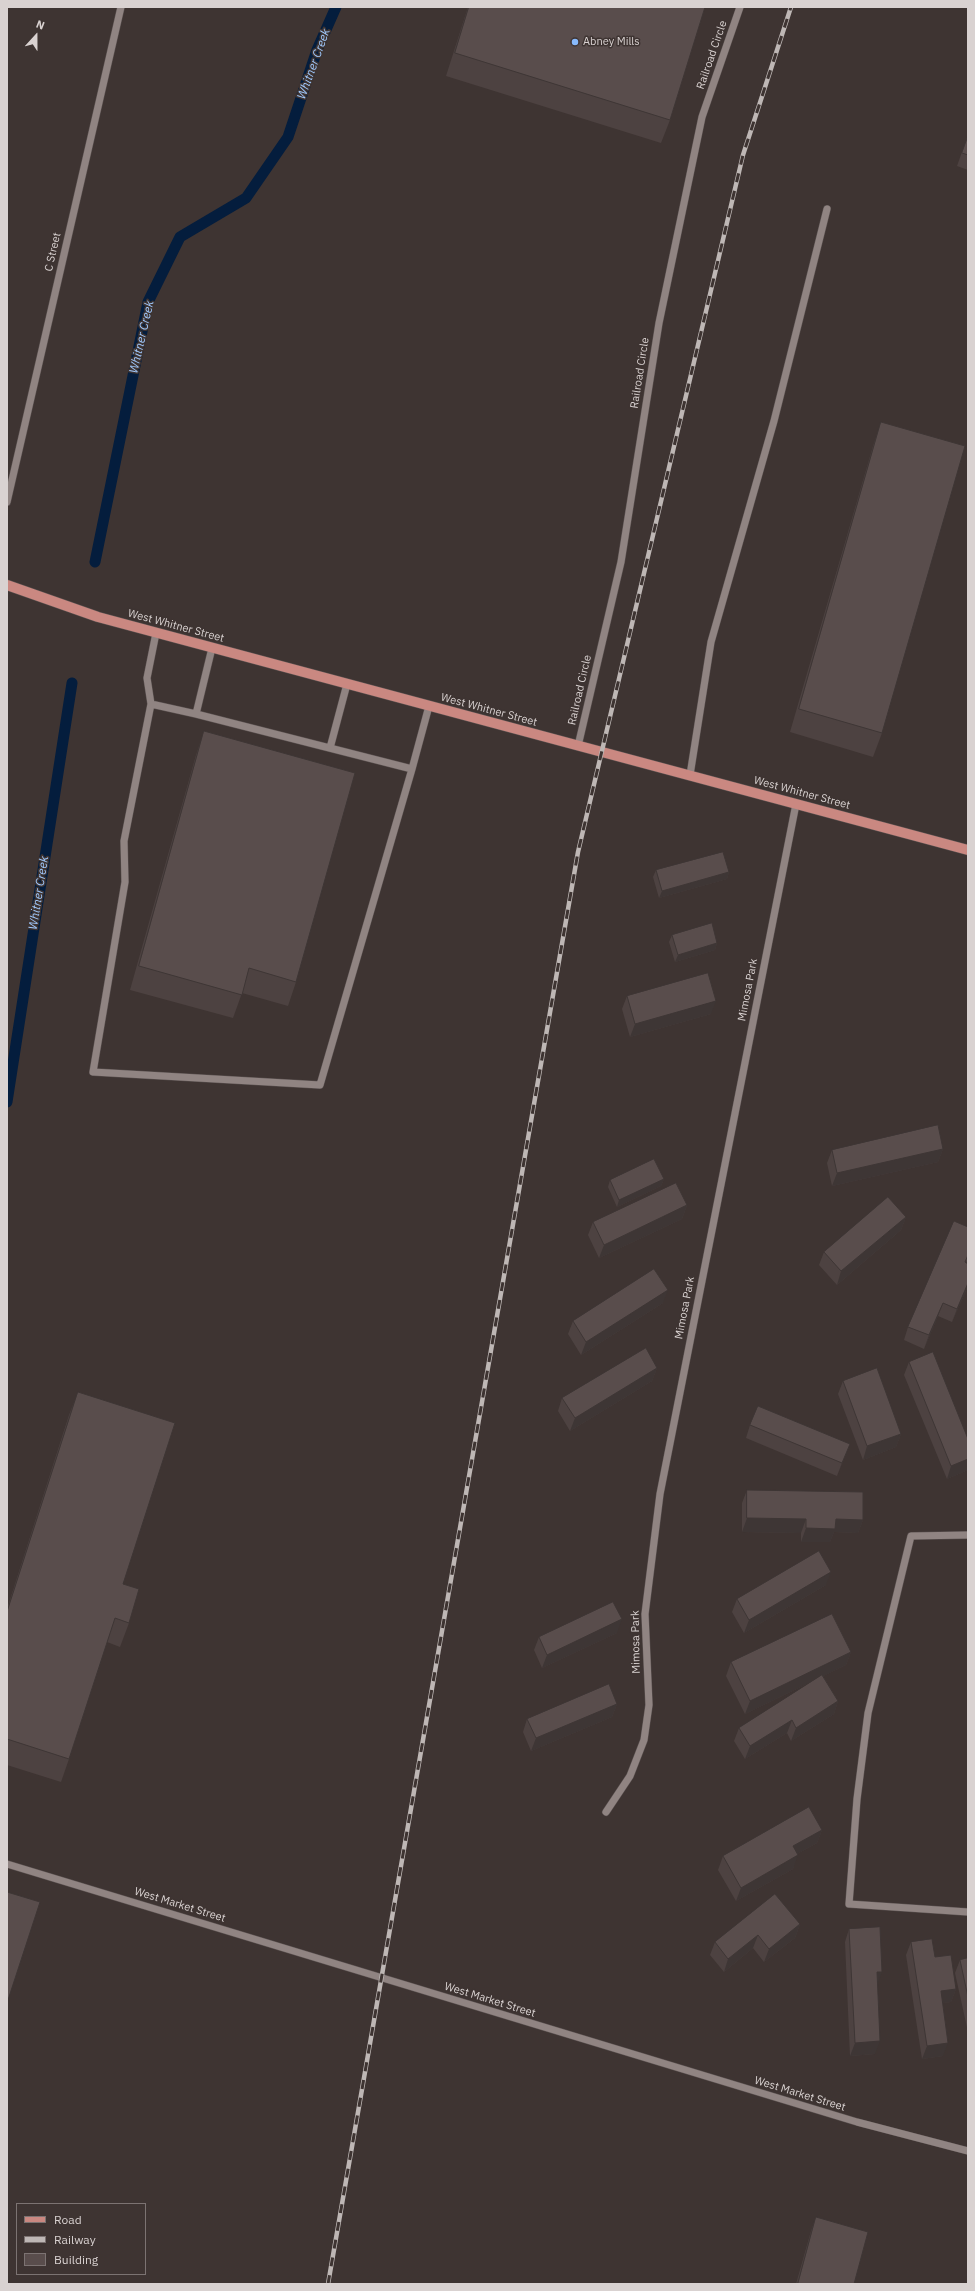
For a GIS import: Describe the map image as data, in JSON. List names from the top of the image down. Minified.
{"streets":{"main road":["West Whitner Street"],"street":["Railroad Circle","C Street","Mimosa Park","West Market Street"]},"crossings":[["Railroad Circle","West Whitner Street"],["West Whitner Street","Mimosa Park"]],"water":["Whitner Creek"],"places":["Abney Mills"],"legend":["Road","Railway","Building"],"north":"top"}
